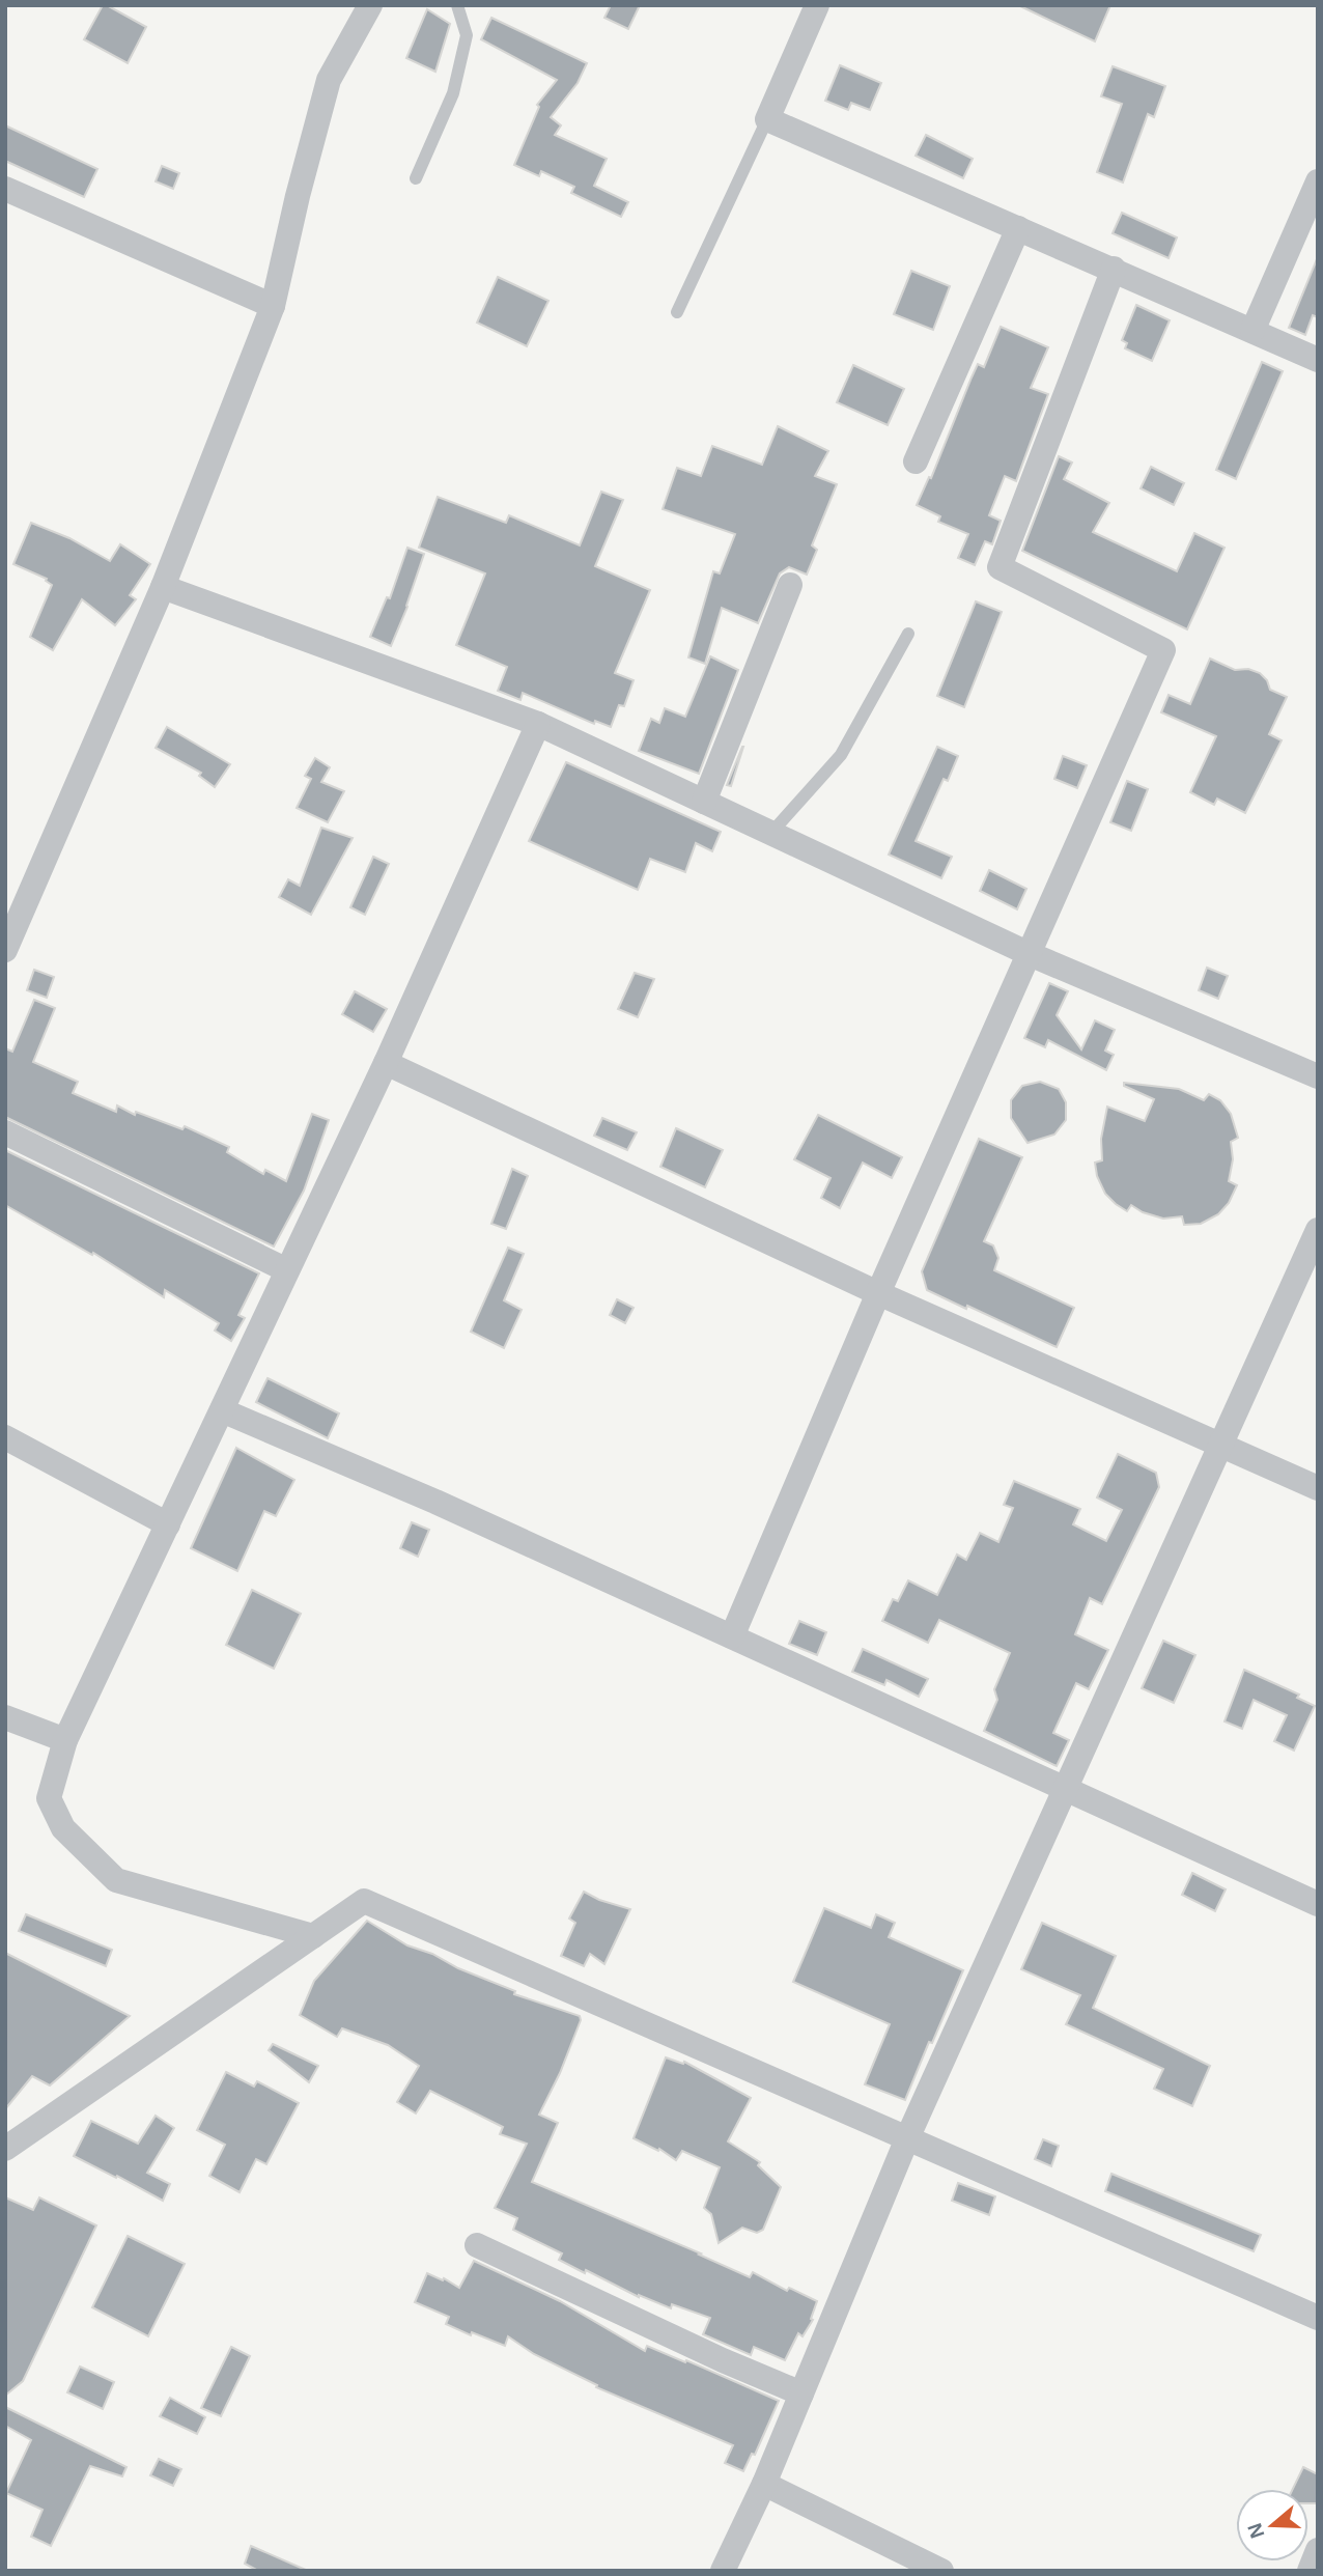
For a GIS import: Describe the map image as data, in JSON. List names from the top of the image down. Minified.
{"north":"left"}
